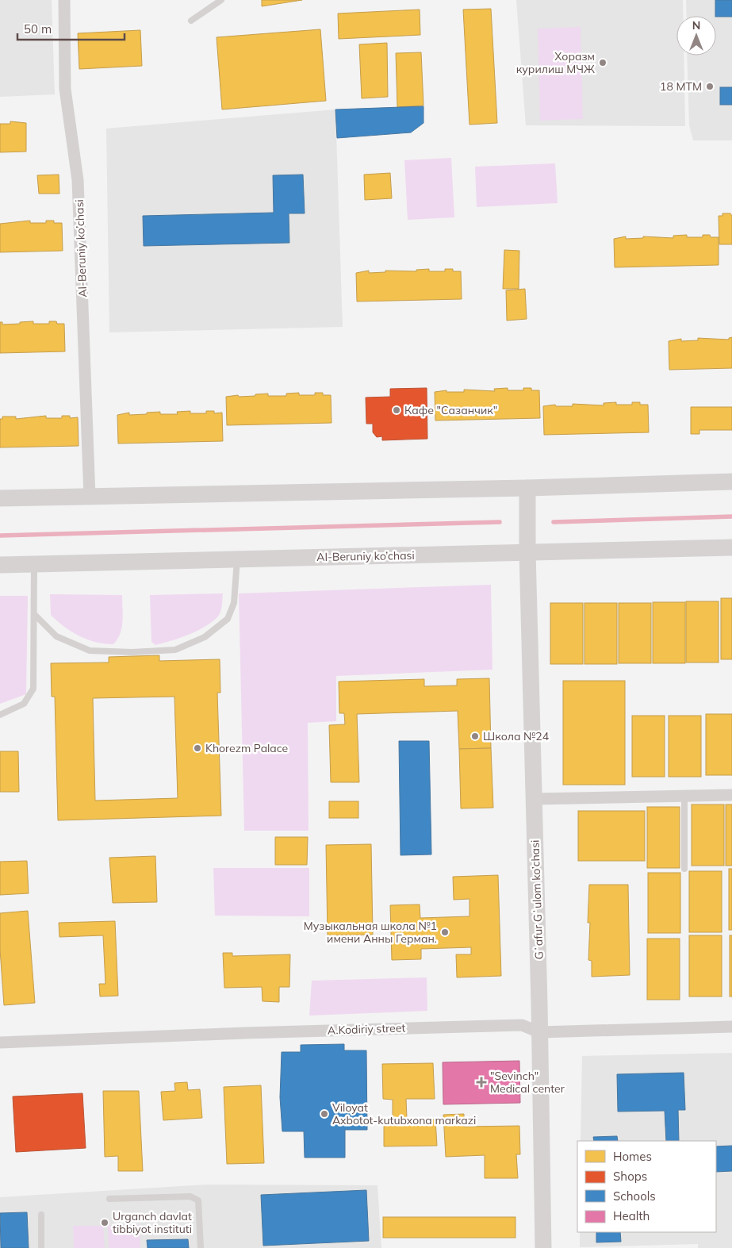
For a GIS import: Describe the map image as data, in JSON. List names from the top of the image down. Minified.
{"streets":{"main road":["Al-Beruniy ko’chasi","Gʻafur Gʻulom ko’chasi"],"street":["A.Kodiriy street"]},"crossings":[["Al-Beruniy ko’chasi","Gʻafur Gʻulom ko’chasi"],["Gʻafur Gʻulom ko’chasi","A.Kodiriy street"]],"places":{"other":["Хоразм курилиш МЧЖ","18 MTM","Кафе \"Сазанчик\"","Школа №24","Khorezm Palace","Музыкальная школа №1 имени Анны Герман.","Viloyat Axbotot-kutubxona markazi","Urganch davlat tibbiyot instituti"],"health":["\"Sevinch\" Medical center"]},"legend":["Homes","Shops","Schools","Health"],"scale_bar":"50 m","north":"top"}
